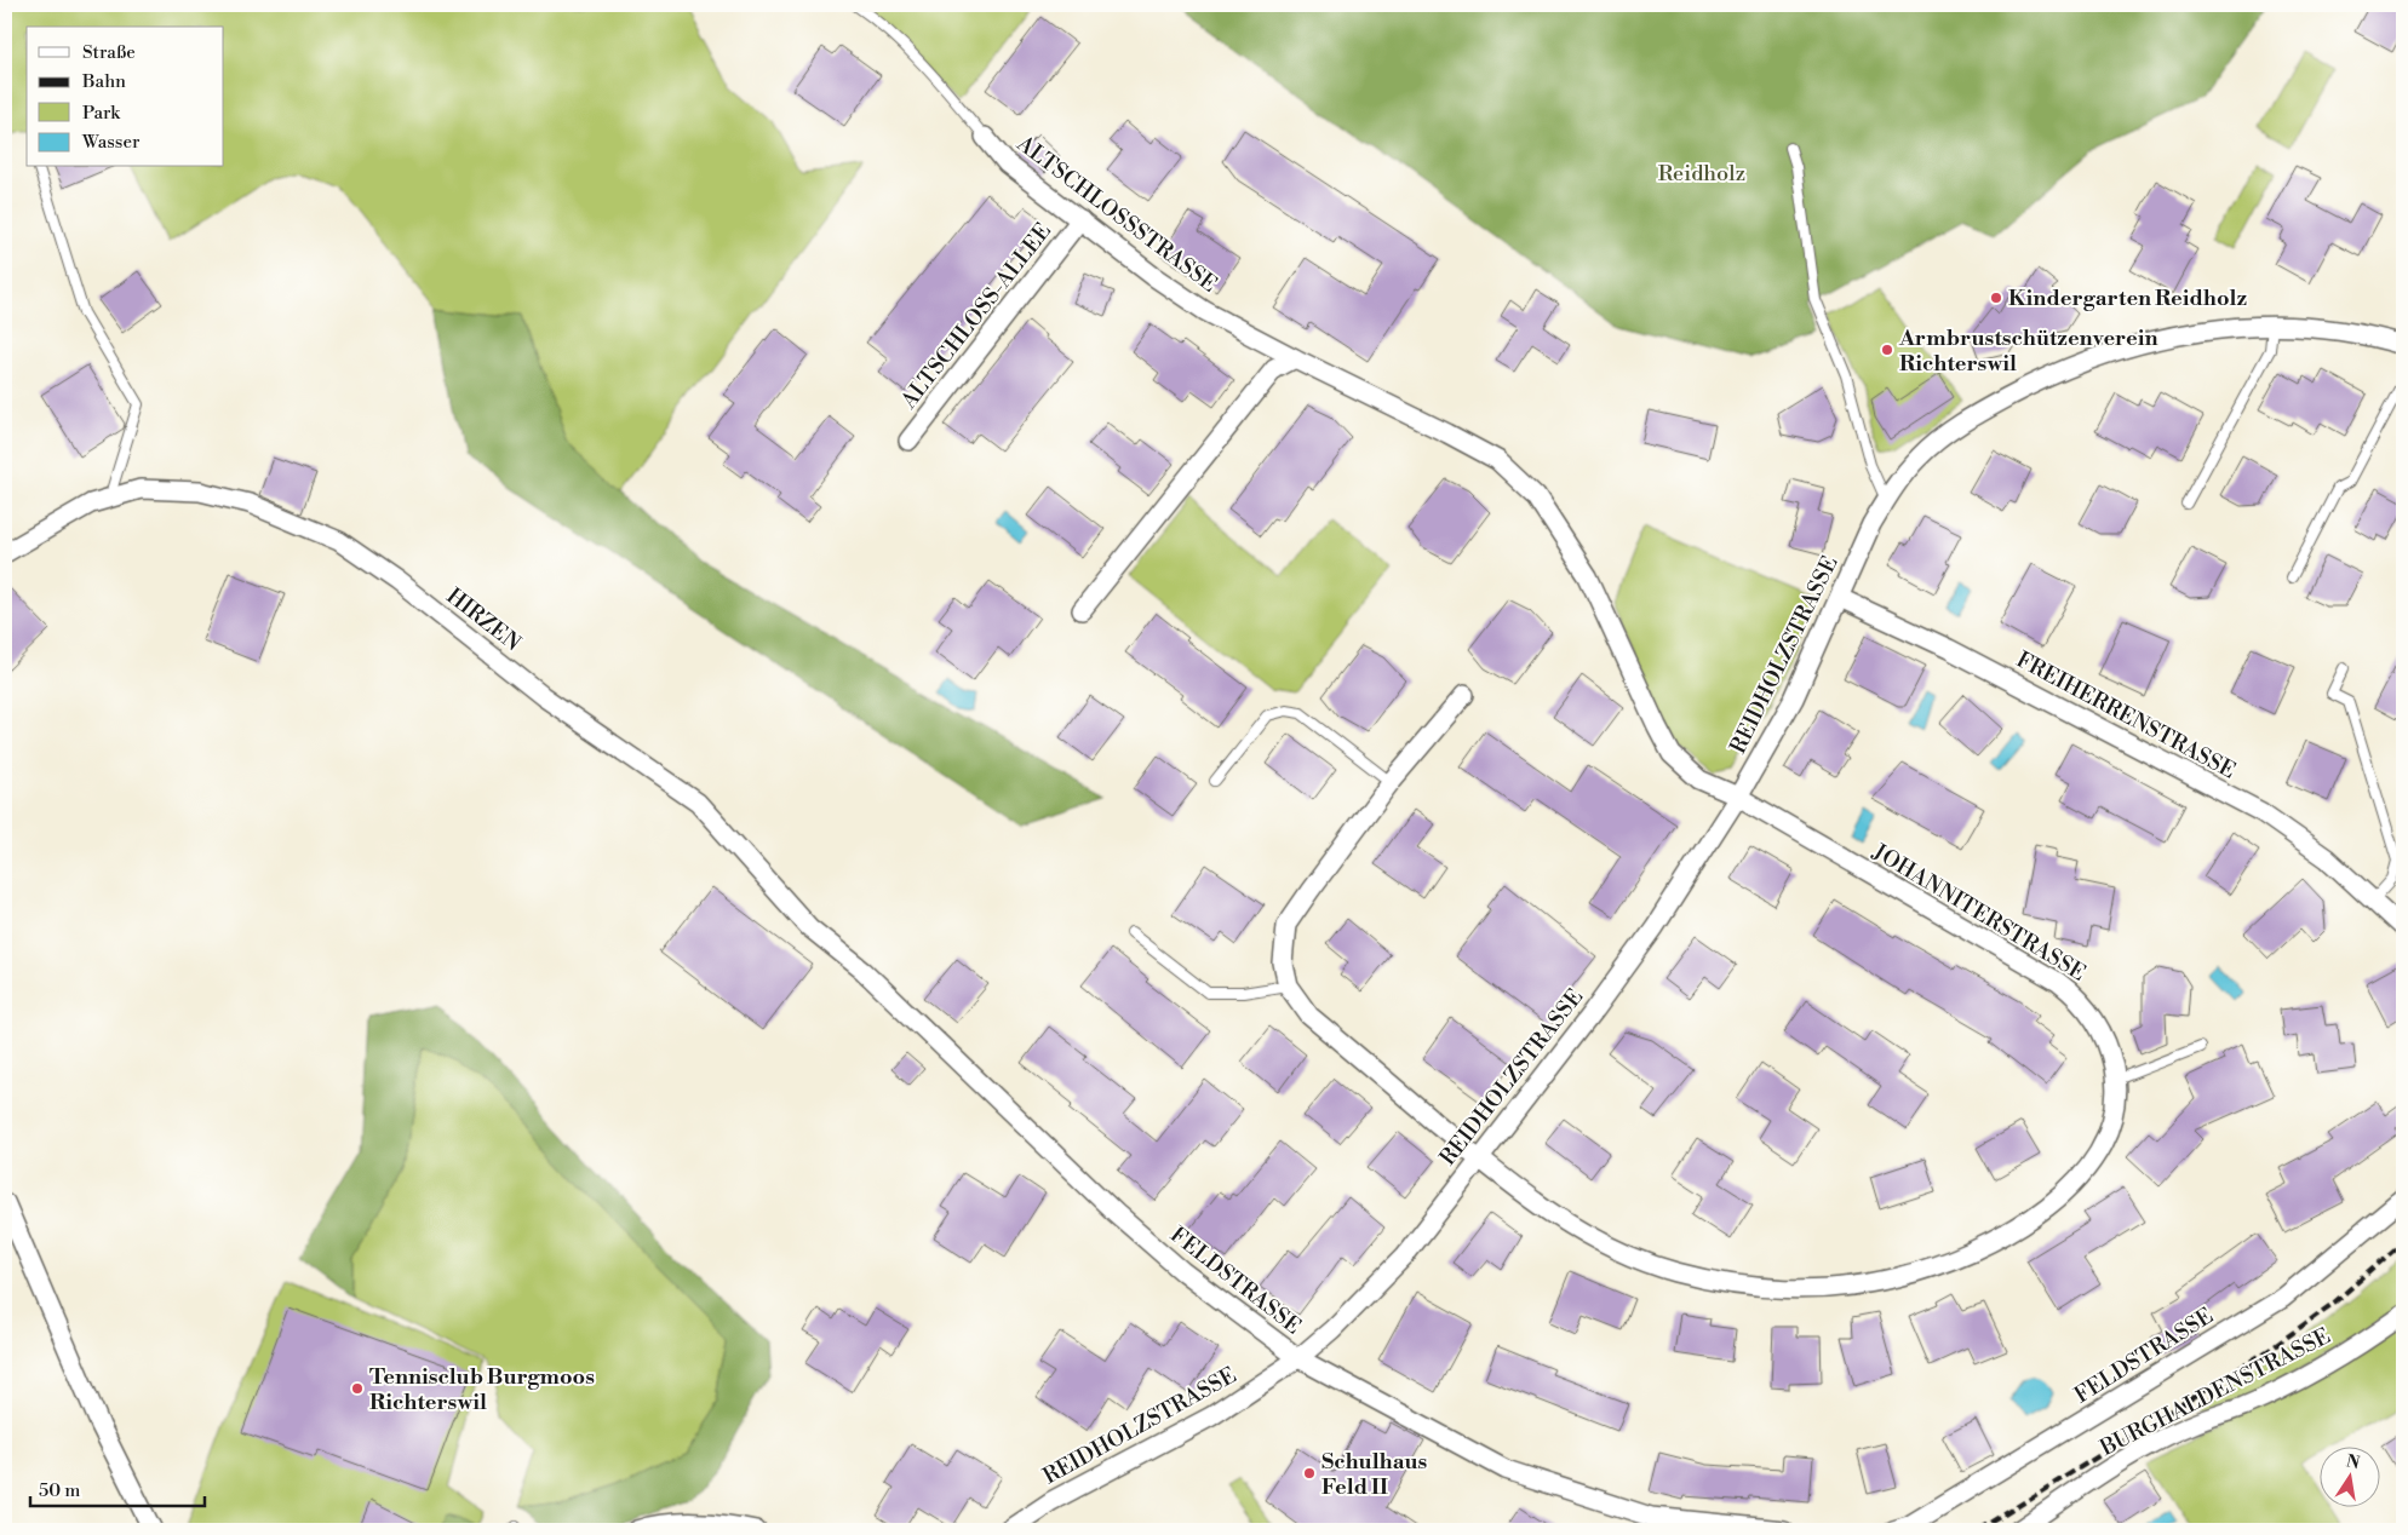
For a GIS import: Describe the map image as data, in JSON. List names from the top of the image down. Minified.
{"streets":{"street":["ALTSCHLOSSSTRASSE","ALTSCHLOSS-ALLEE","HIRZEN","REIDHOLZSTRASSE","FREIHERRENSTRASSE","JOHANNITERSTRASSE","FELDSTRASSE","BURGHALDENSTRASSE"]},"crossings":[["ALTSCHLOSSSTRASSE","ALTSCHLOSS-ALLEE"],["ALTSCHLOSSSTRASSE","REIDHOLZSTRASSE"],["ALTSCHLOSSSTRASSE","JOHANNITERSTRASSE"],["HIRZEN","FELDSTRASSE"],["REIDHOLZSTRASSE","FREIHERRENSTRASSE"],["REIDHOLZSTRASSE","JOHANNITERSTRASSE"],["REIDHOLZSTRASSE","FELDSTRASSE"]],"parks":["Reidholz"],"places":["Kindergarten Reidholz","Armbrustschützenverein Richterswil","Tennisclub Burgmoos Richterswil","Schulhaus Feld II"],"legend":["Straße","Bahn","Park","Wasser"],"scale_bar":"50 m","north":"top"}
